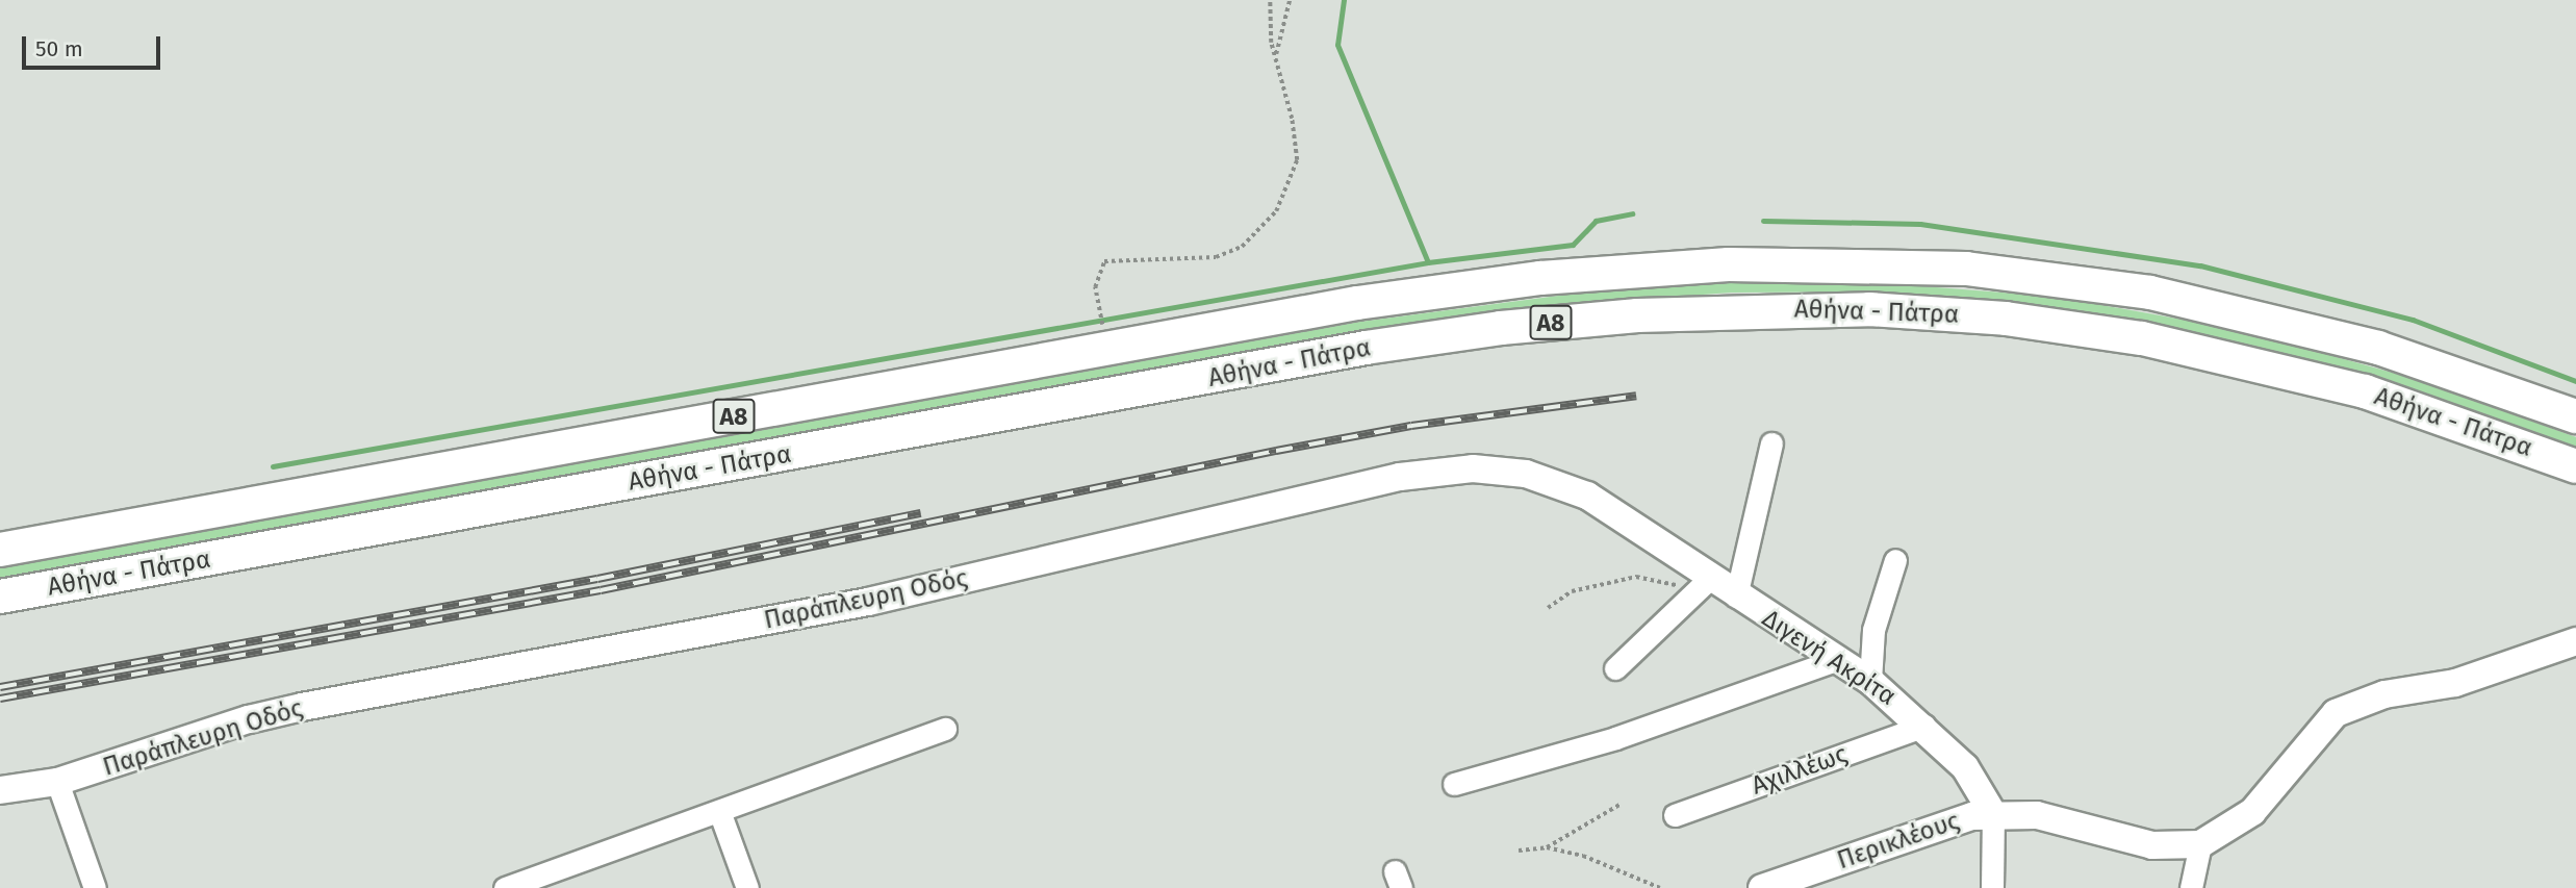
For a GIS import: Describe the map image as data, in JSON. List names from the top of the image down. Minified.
{"streets":{"highway":["Αθήνα - Πάτρα","Α8"],"main road":["Παράπλευρη Οδός","Διγενή Ακρίτα","Περικλέους"],"street":["Αχιλλέως"]},"crossings":[["Παράπλευρη Οδός","Διγενή Ακρίτα"],["Διγενή Ακρίτα","Αχιλλέως"],["Διγενή Ακρίτα","Περικλέους"]],"scale_bar":"50 m"}
